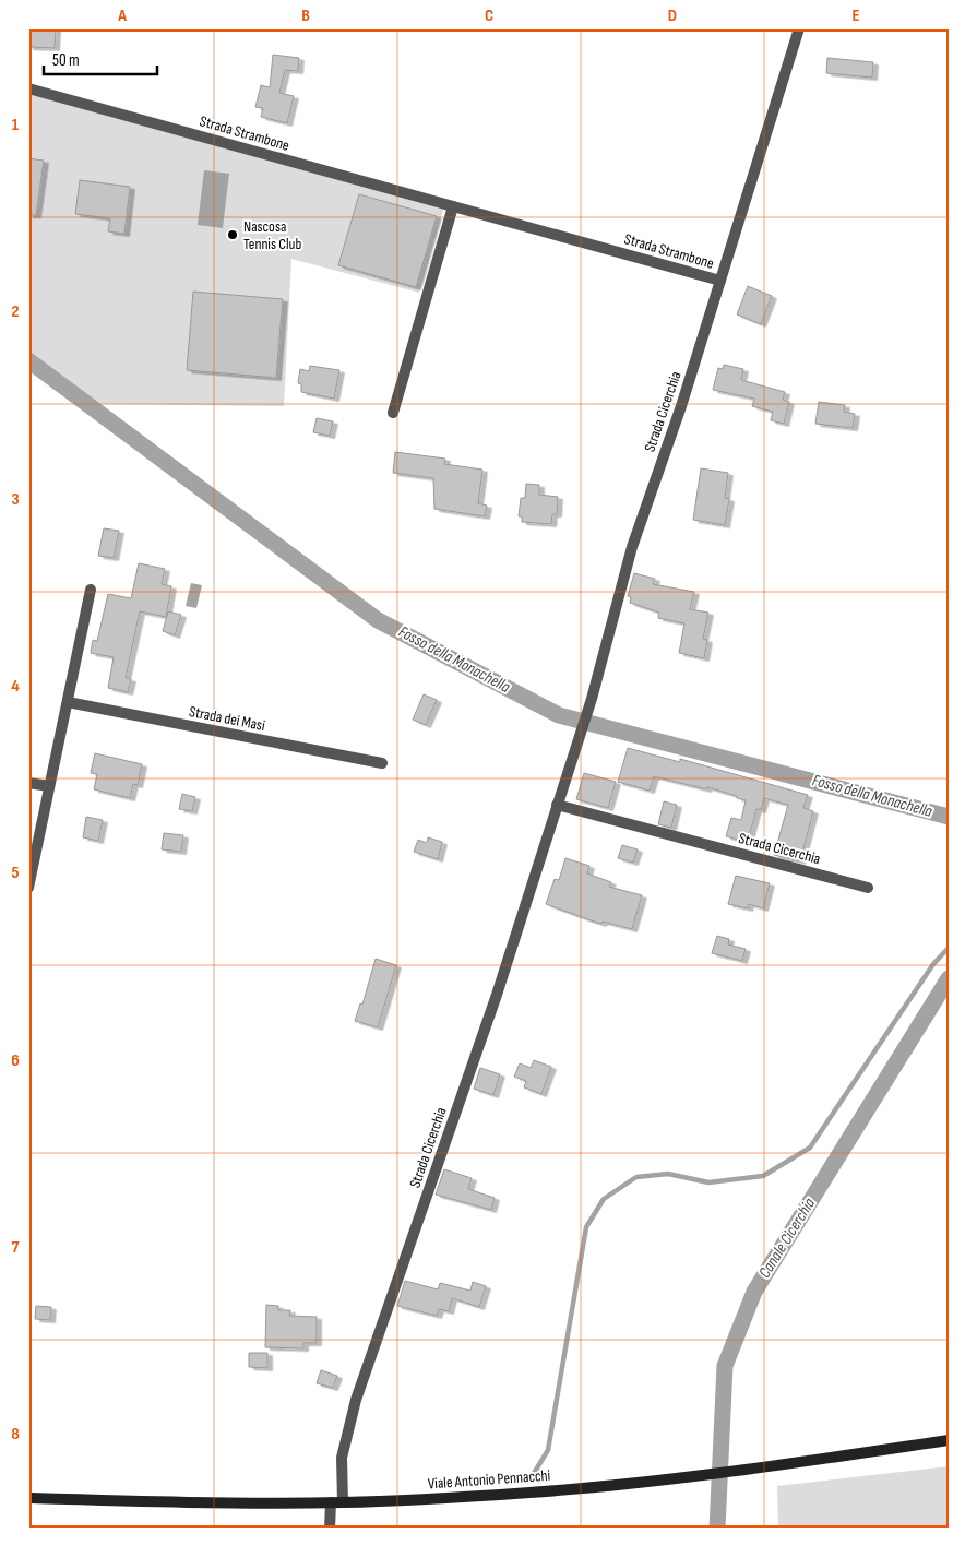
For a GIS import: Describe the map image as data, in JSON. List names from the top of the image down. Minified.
{"streets":{"main road":["Viale Antonio Pennacchi"],"street":["Strada Strambone","Strada Cicerchia","Strada dei Masi"]},"crossings":[["Strada Strambone","Strada Cicerchia"],["Strada Cicerchia","Viale Antonio Pennacchi"]],"water":["Fosso della Monachella","Canale Cicerchia"],"places":["Nascosa Tennis Club"],"scale_bar":"50 m","grid":{"columns":["A","B","C","D","E"],"rows":["1","2","3","4","5","6","7","8"]}}
